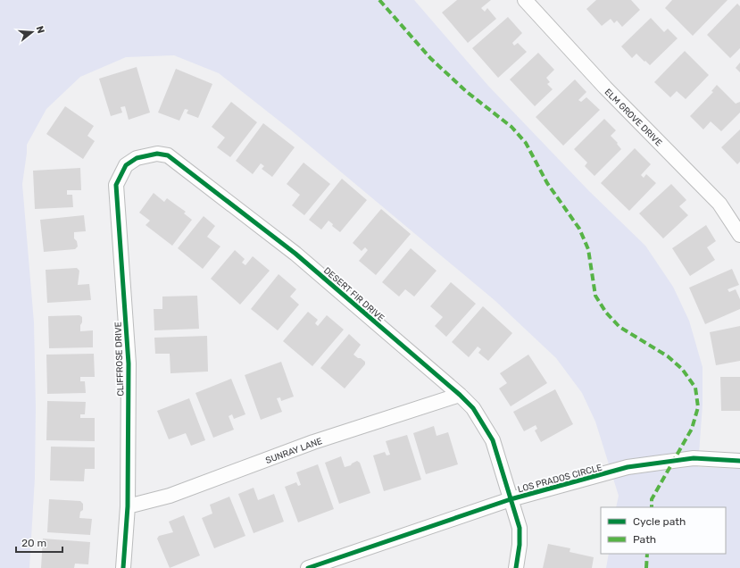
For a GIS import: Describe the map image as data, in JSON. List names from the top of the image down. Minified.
{"streets":{"street":["ELM GROVE DRIVE","DESERT FIR DRIVE","CLIFFROSE DRIVE","SUNRAY LANE","LOS PRADOS CIRCLE"]},"crossings":[["DESERT FIR DRIVE","CLIFFROSE DRIVE"],["DESERT FIR DRIVE","SUNRAY LANE"],["DESERT FIR DRIVE","LOS PRADOS CIRCLE"],["CLIFFROSE DRIVE","SUNRAY LANE"]],"legend":["Cycle path","Path"],"scale_bar":"20 m","north":"right"}
